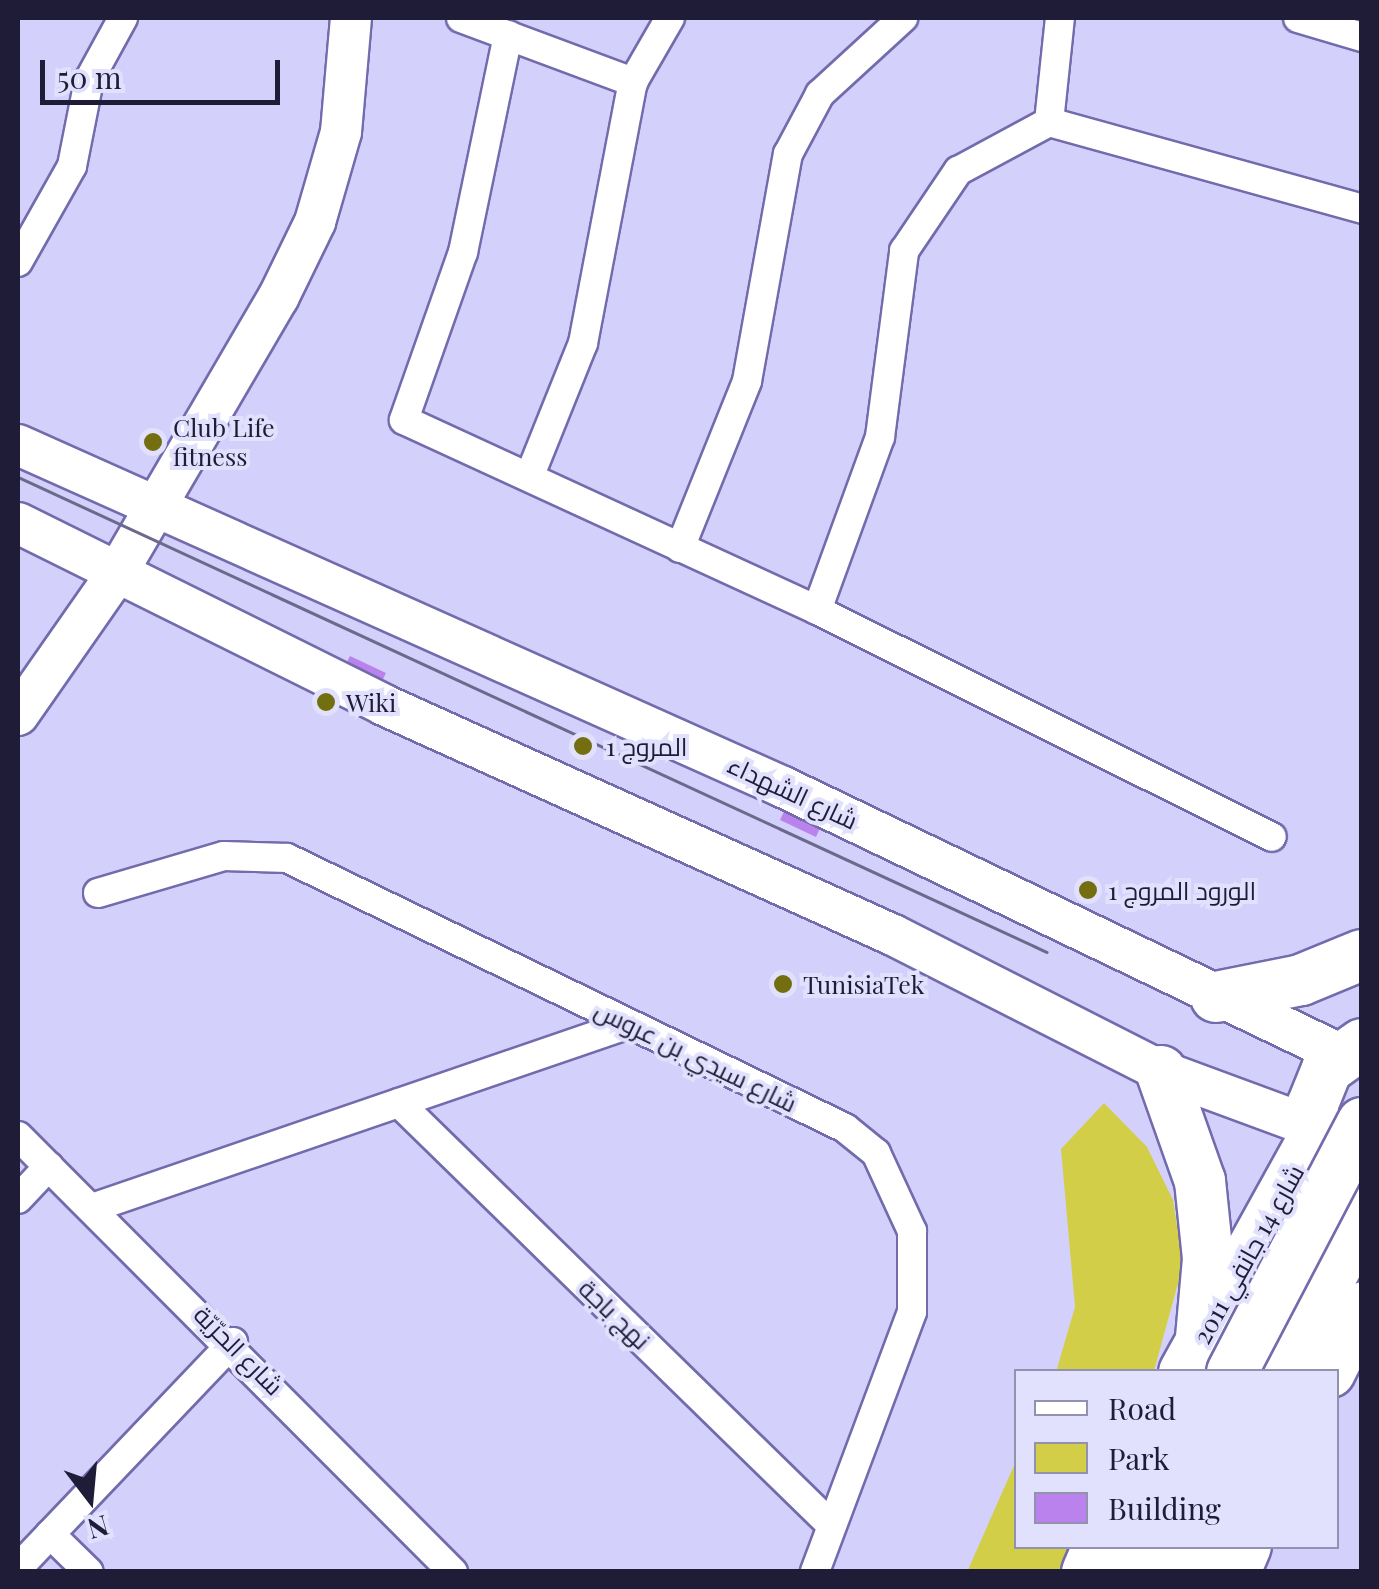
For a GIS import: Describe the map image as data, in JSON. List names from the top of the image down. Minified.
{"streets":{"highway":["شارع 14 جانفي 2011"],"main road":["شارع الشهداء"],"street":["شارع سيدي بن عروس","نهج باجة","شارع الحرّيّة"]},"crossings":[["شارع الشهداء","شارع 14 جانفي 2011"],["شارع سيدي بن عروس","نهج باجة"]],"places":["Club Life fitness","Wiki","المروج 1","الورود المروج 1","TunisiaTek"],"legend":["Road","Park","Building"],"scale_bar":"50 m","north":"bottom"}
